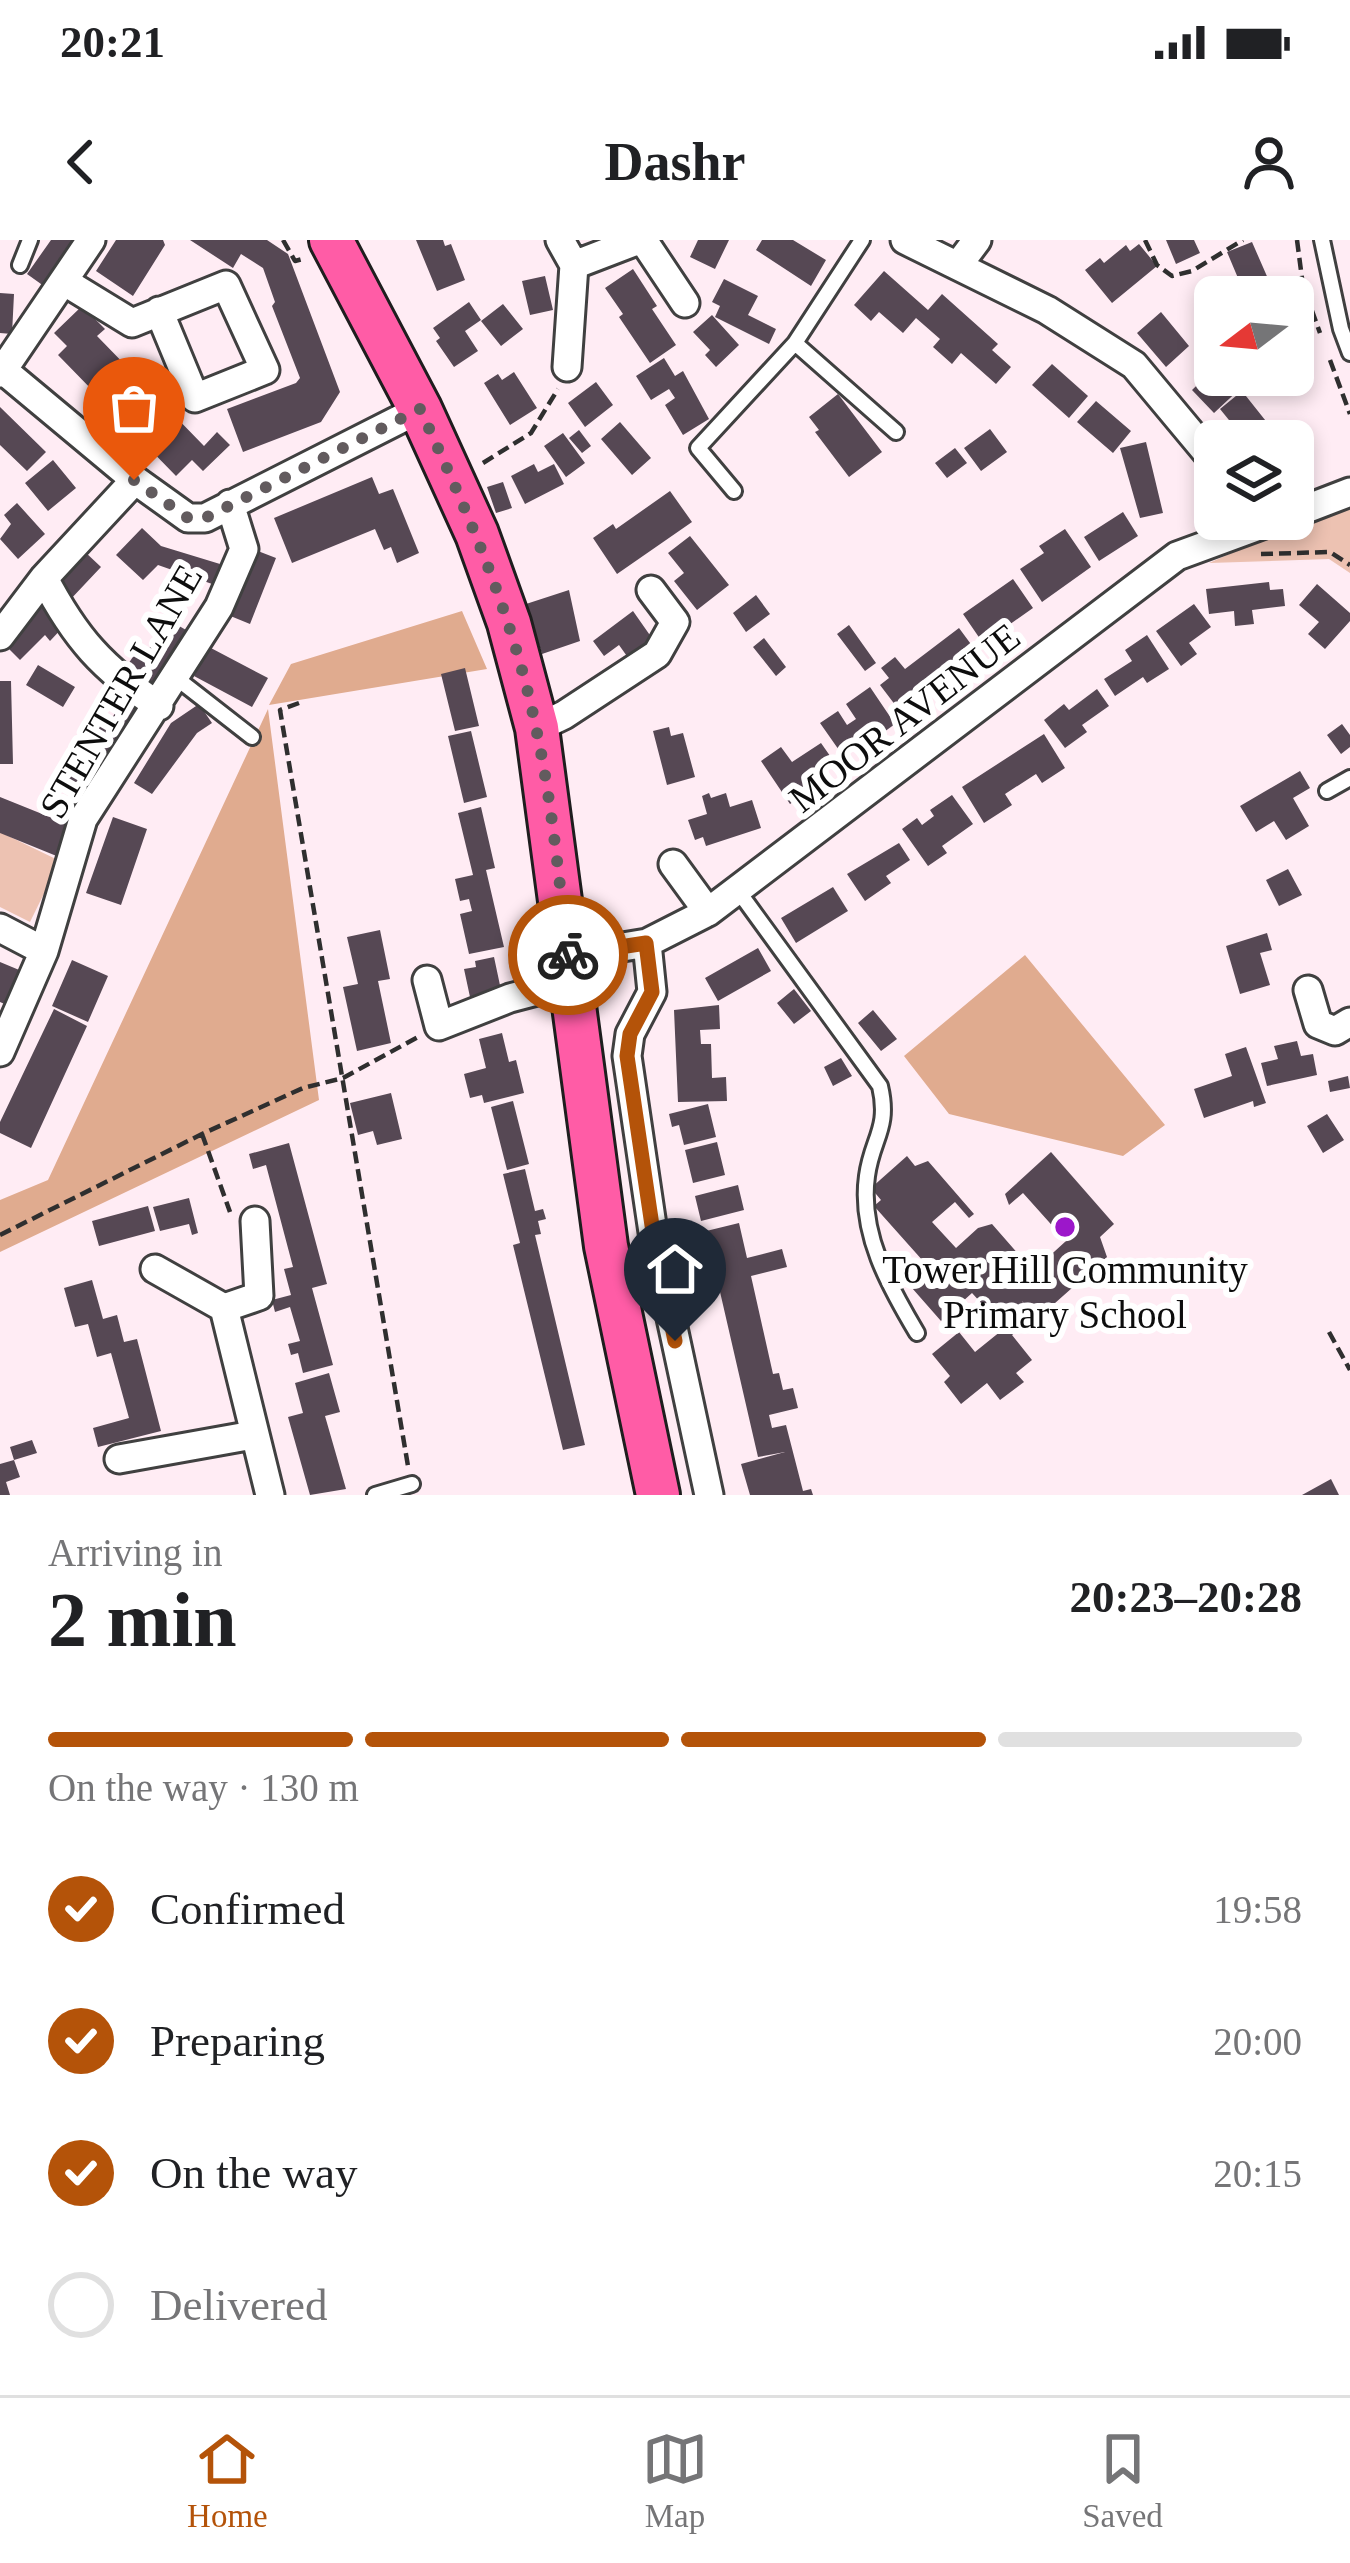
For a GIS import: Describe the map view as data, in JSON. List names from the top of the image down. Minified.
{"streets":{"street":["STENTER LANE","MOOR AVENUE"]},"places":["Tower Hill Community Primary School"],"north":"left","page":{"status":"20:21","header":"Dashr","heading":["2 min","Arriving in","20:23–20:28"],"bar":"On the way · 130 m","list":[["Confirmed","19:58"],["Preparing","20:00"],["On the way","20:15"],"Delivered"],"tabs":["Home","Map","Saved"]}}
